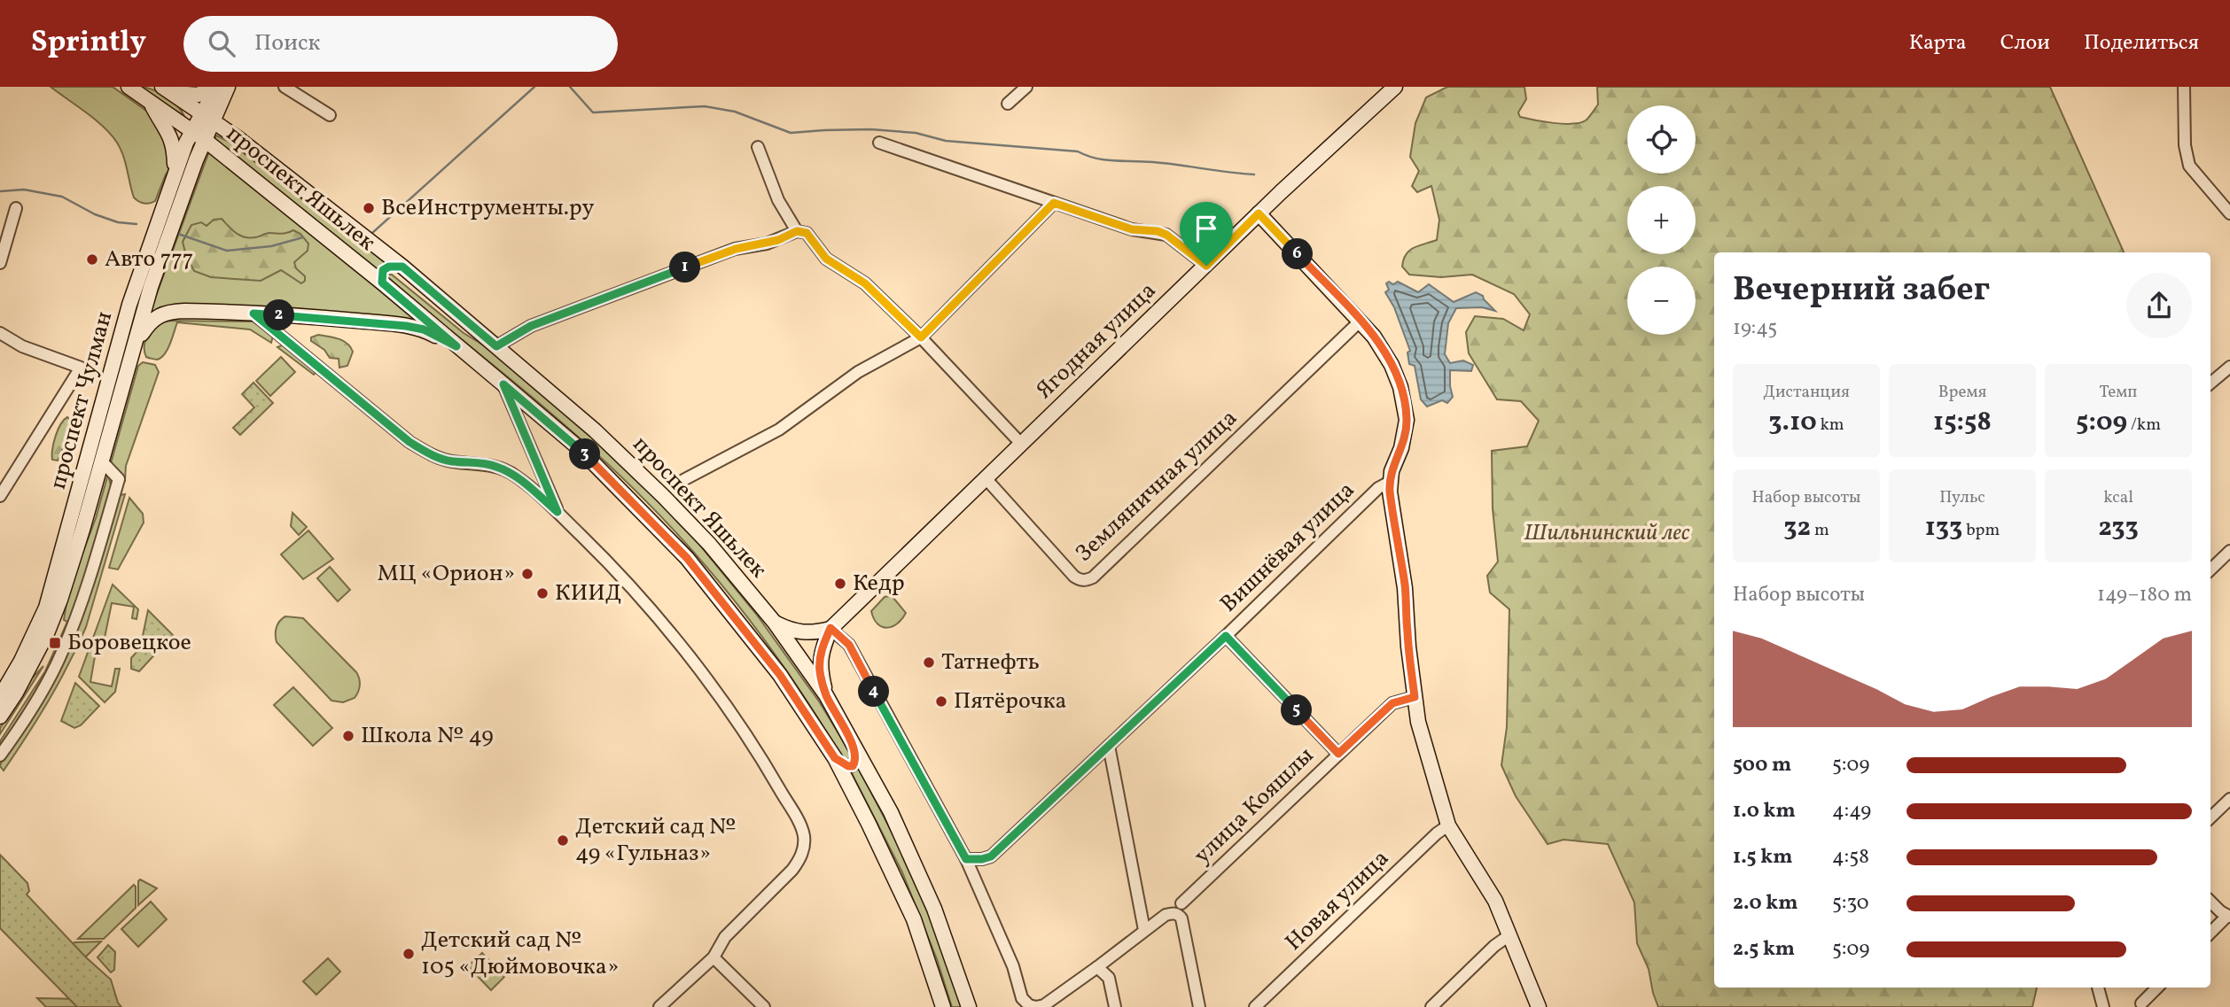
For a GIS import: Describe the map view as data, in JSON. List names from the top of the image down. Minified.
{"streets":{"main road":["проспект Яшьлек","Ягодная улица","проспект Чулман"],"street":["Земляничная улица","Вишнёвая улица","улица Кояшлы","Новая улица"]},"crossings":[["проспект Яшьлек","проспект Чулман"],["Ягодная улица","Земляничная улица"]],"parks":["Шильнинский лес"],"places":{"other":["ВсеИнструменты.ру","Авто 777","МЦ «Орион»","Кедр","КИИД","Татнефть","Пятёрочка","Школа № 49","Детский сад № 49 «Гульназ»","Детский сад № 105 «Дюймовочка»"],"transit":["Боровецкое"]},"page":{"header":"Sprintly","search":"Поиск","nav":["Карта","Слои","Поделиться"],"map_buttons":["+","−"],"pins":["6","1","2","3","4","5"],"heading":["Вечерний забег","19:45"],"stats":[["Дистанция","3.10 km"],["Время","15:58"],["Темп","5:09 /km"],["Набор высоты","32 m"],["Пульс","133 bpm"],["kcal","233"]],"chart":["Набор высоты","149–180 m"],"list":[{"name":"500 m","note":"5:09"},{"name":"1.0 km","note":"4:49"},{"name":"1.5 km","note":"4:58"},{"name":"2.0 km","note":"5:30"},{"name":"2.5 km","note":"5:09"}]}}
